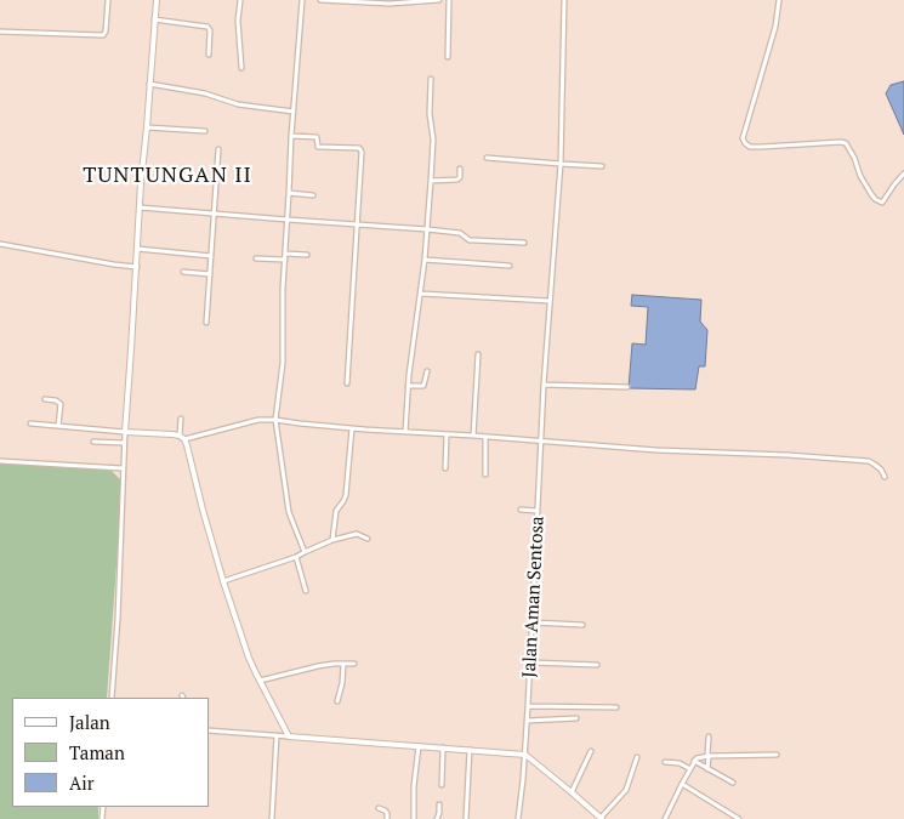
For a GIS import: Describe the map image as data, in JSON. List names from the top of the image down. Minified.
{"streets":{"street":["Jalan Aman Sentosa"]},"districts":["TUNTUNGAN II"],"legend":["Jalan","Taman","Air"]}
